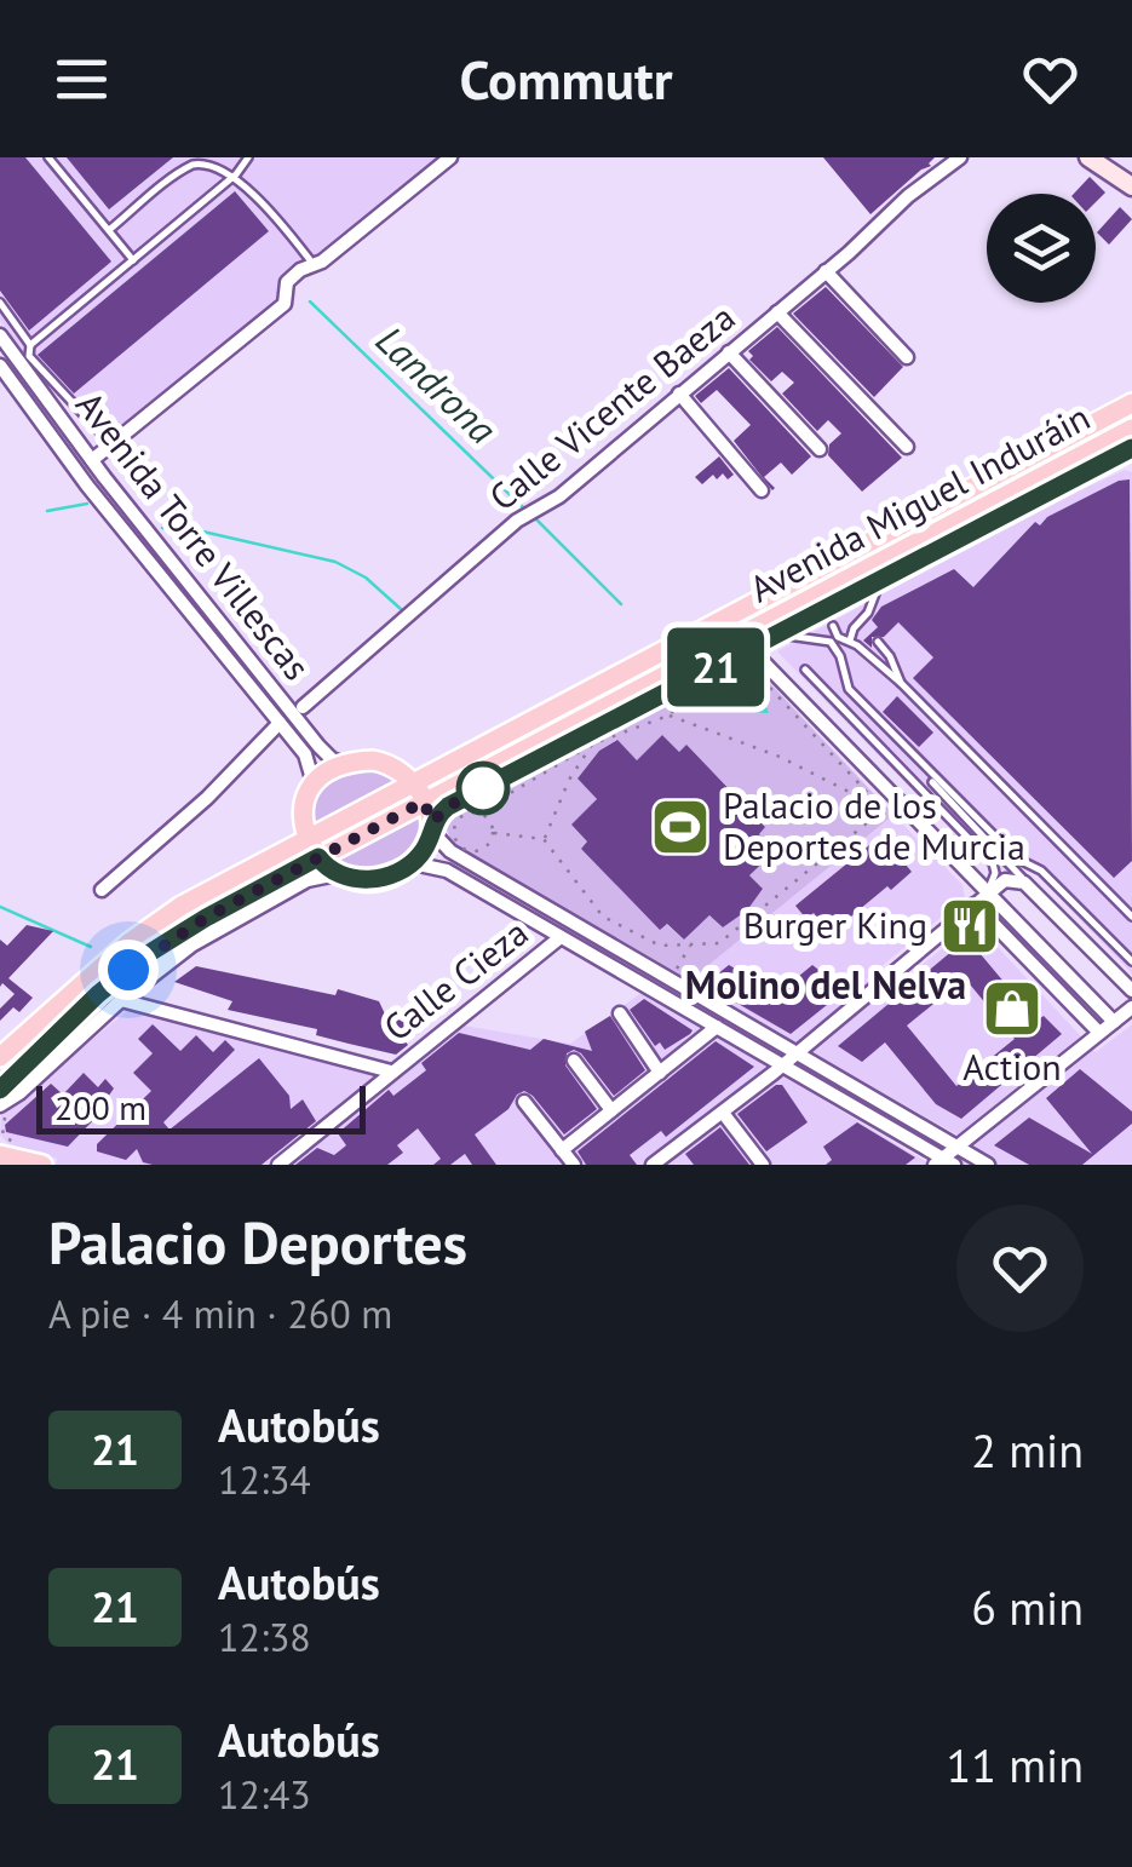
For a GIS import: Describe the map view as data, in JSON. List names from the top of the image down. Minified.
{"streets":{"main road":["Avenida Miguel Induráin"],"street":["Calle Vicente Baeza","Avenida Torre Villescas","Calle Cieza"]},"districts":["Molino del Nelva"],"water":["Landrona"],"places":{"sports":["Palacio de los Deportes de Murcia"],"restaurant":["Burger King"],"shop":["Action"]},"lines":["bus line 21"],"scale_bar":"200 m","page":{"header":"Commutr","on_map":"21","scale":"200 m","heading":["Palacio Deportes","A pie · 4 min · 260 m"],"list":[{"mark":"21","name":"Autobús","note":"12:34","value":"2 min"},{"mark":"21","name":"Autobús","note":"12:38","value":"6 min"},{"mark":"21","name":"Autobús","note":"12:43","value":"11 min"}]}}
